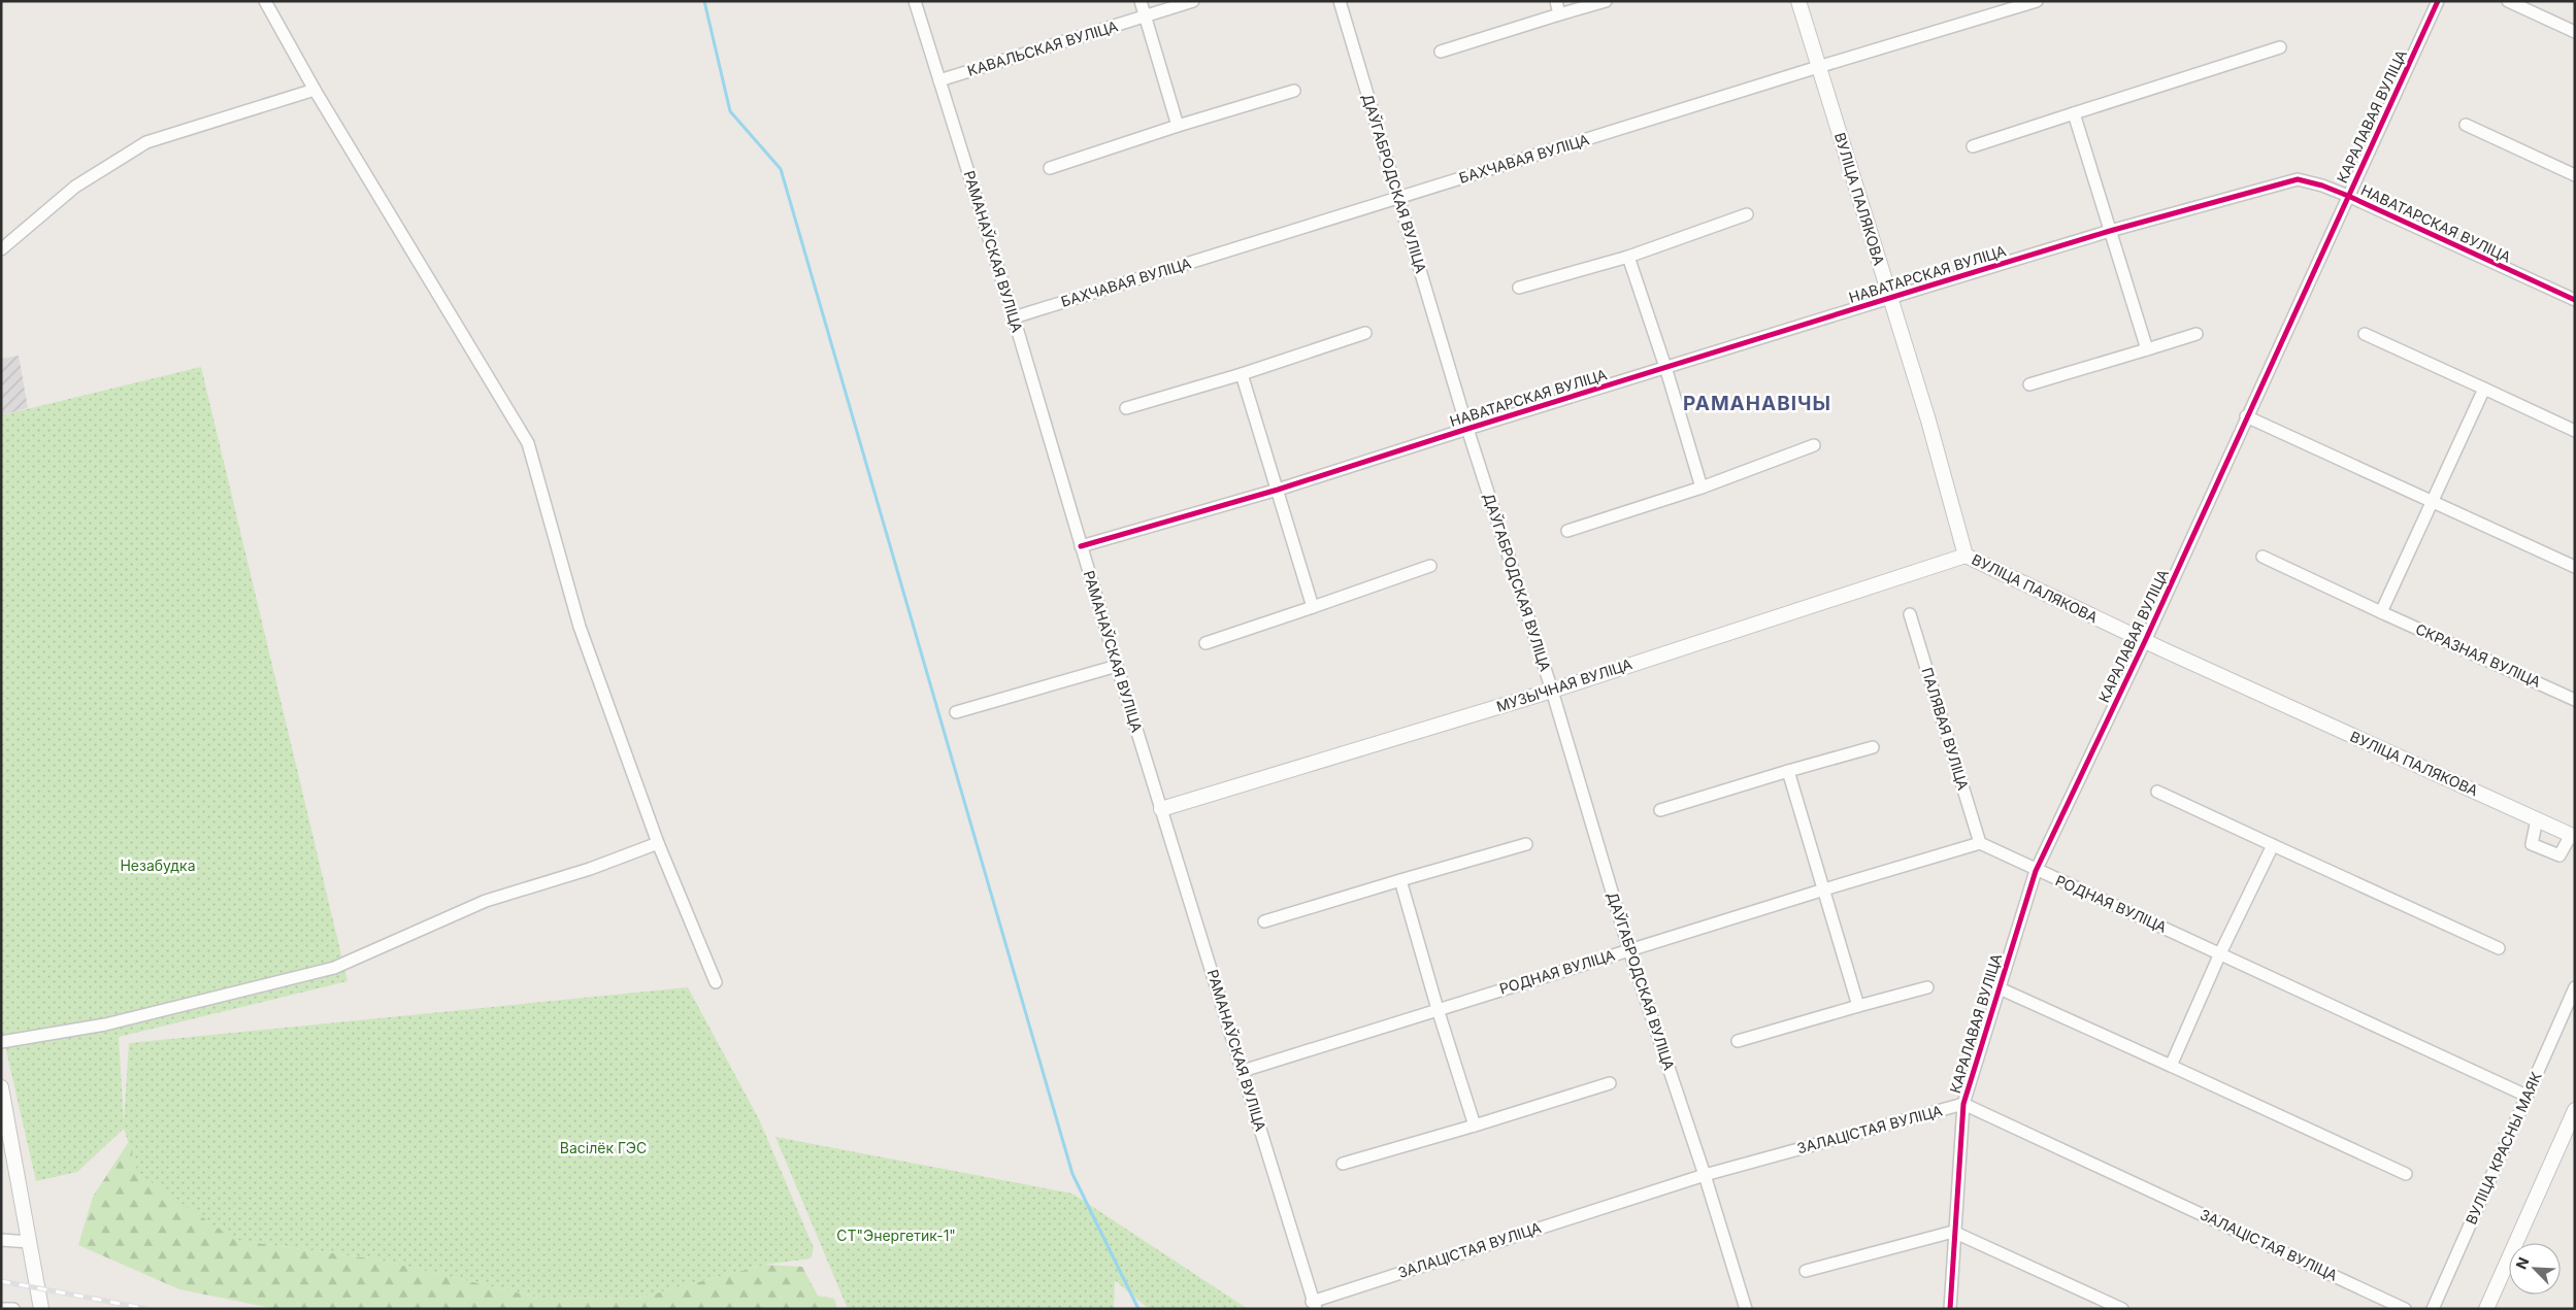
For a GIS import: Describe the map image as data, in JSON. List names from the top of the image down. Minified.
{"streets":{"street":["КАВАЛЬСКАЯ ВУЛІЦА","КАРАЛАВАЯ ВУЛІЦА","БАХЧАВАЯ ВУЛІЦА","ДАЎГАБРОДСКАЯ ВУЛІЦА","ВУЛІЦА ПАЛЯКОВА","НАВАТАРСКАЯ ВУЛІЦА","РАМАНАЎСКАЯ ВУЛІЦА","СКРАЗНАЯ ВУЛІЦА","МУЗЫЧНАЯ ВУЛІЦА","ПАЛЯВАЯ ВУЛІЦА","РОДНАЯ ВУЛІЦА","ЗАЛАЦІСТАЯ ВУЛІЦА","ВУЛІЦА КРАСНЫ МАЯК"]},"crossings":[["КАВАЛЬСКАЯ ВУЛІЦА","РАМАНАЎСКАЯ ВУЛІЦА"],["КАРАЛАВАЯ ВУЛІЦА","ВУЛІЦА ПАЛЯКОВА"],["КАРАЛАВАЯ ВУЛІЦА","НАВАТАРСКАЯ ВУЛІЦА"],["КАРАЛАВАЯ ВУЛІЦА","РОДНАЯ ВУЛІЦА"],["КАРАЛАВАЯ ВУЛІЦА","ЗАЛАЦІСТАЯ ВУЛІЦА"],["БАХЧАВАЯ ВУЛІЦА","ДАЎГАБРОДСКАЯ ВУЛІЦА"],["БАХЧАВАЯ ВУЛІЦА","ВУЛІЦА ПАЛЯКОВА"],["БАХЧАВАЯ ВУЛІЦА","РАМАНАЎСКАЯ ВУЛІЦА"],["ДАЎГАБРОДСКАЯ ВУЛІЦА","НАВАТАРСКАЯ ВУЛІЦА"],["ДАЎГАБРОДСКАЯ ВУЛІЦА","МУЗЫЧНАЯ ВУЛІЦА"],["ДАЎГАБРОДСКАЯ ВУЛІЦА","РОДНАЯ ВУЛІЦА"],["ДАЎГАБРОДСКАЯ ВУЛІЦА","ЗАЛАЦІСТАЯ ВУЛІЦА"],["ВУЛІЦА ПАЛЯКОВА","НАВАТАРСКАЯ ВУЛІЦА"],["ВУЛІЦА ПАЛЯКОВА","МУЗЫЧНАЯ ВУЛІЦА"],["НАВАТАРСКАЯ ВУЛІЦА","РАМАНАЎСКАЯ ВУЛІЦА"],["РАМАНАЎСКАЯ ВУЛІЦА","МУЗЫЧНАЯ ВУЛІЦА"],["РАМАНАЎСКАЯ ВУЛІЦА","РОДНАЯ ВУЛІЦА"],["РАМАНАЎСКАЯ ВУЛІЦА","ЗАЛАЦІСТАЯ ВУЛІЦА"],["ПАЛЯВАЯ ВУЛІЦА","РОДНАЯ ВУЛІЦА"],["РОДНАЯ ВУЛІЦА","ВУЛІЦА КРАСНЫ МАЯК"]],"districts":["РАМАНАВІЧЫ"],"parks":["Незабудка","Васілёк ГЭС","СТ\"Энергетик-1\""],"north":"top left"}
